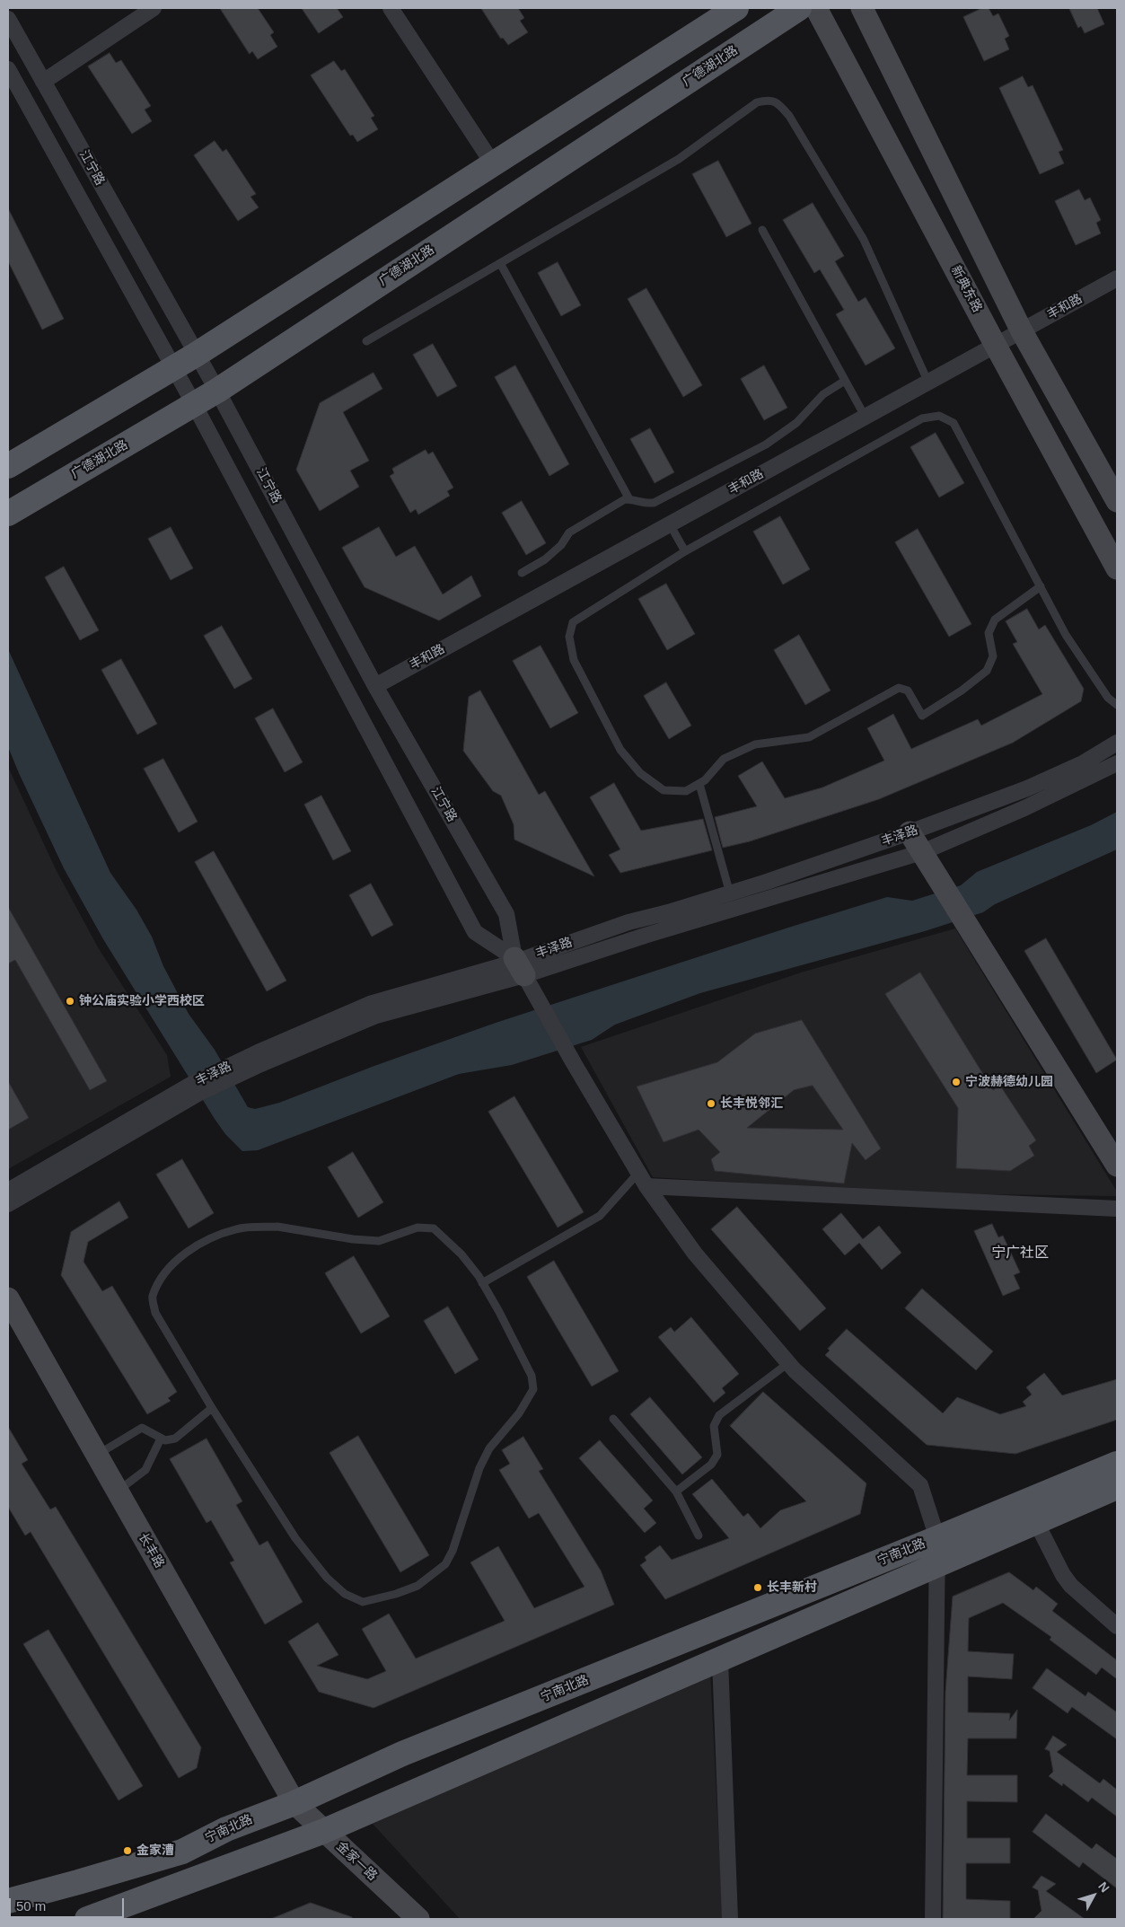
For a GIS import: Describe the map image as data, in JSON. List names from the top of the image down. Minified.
{"streets":{"main road":["广德湖北路","新典东路","长丰路","宁南北路","金家一路"],"street":["江宁路","丰和路","丰泽路"]},"crossings":[["广德湖北路","江宁路"],["江宁路","丰和路"],["江宁路","丰泽路"],["新典东路","丰和路"],["长丰路","宁南北路"],["长丰路","金家一路"],["宁南北路","金家一路"]],"districts":["宁广社区"],"places":["钟公庙实验小学西校区","宁波赫德幼儿园","长丰悦邻汇","长丰新村","金家漕"],"scale_bar":"50 m","north":"top right"}
